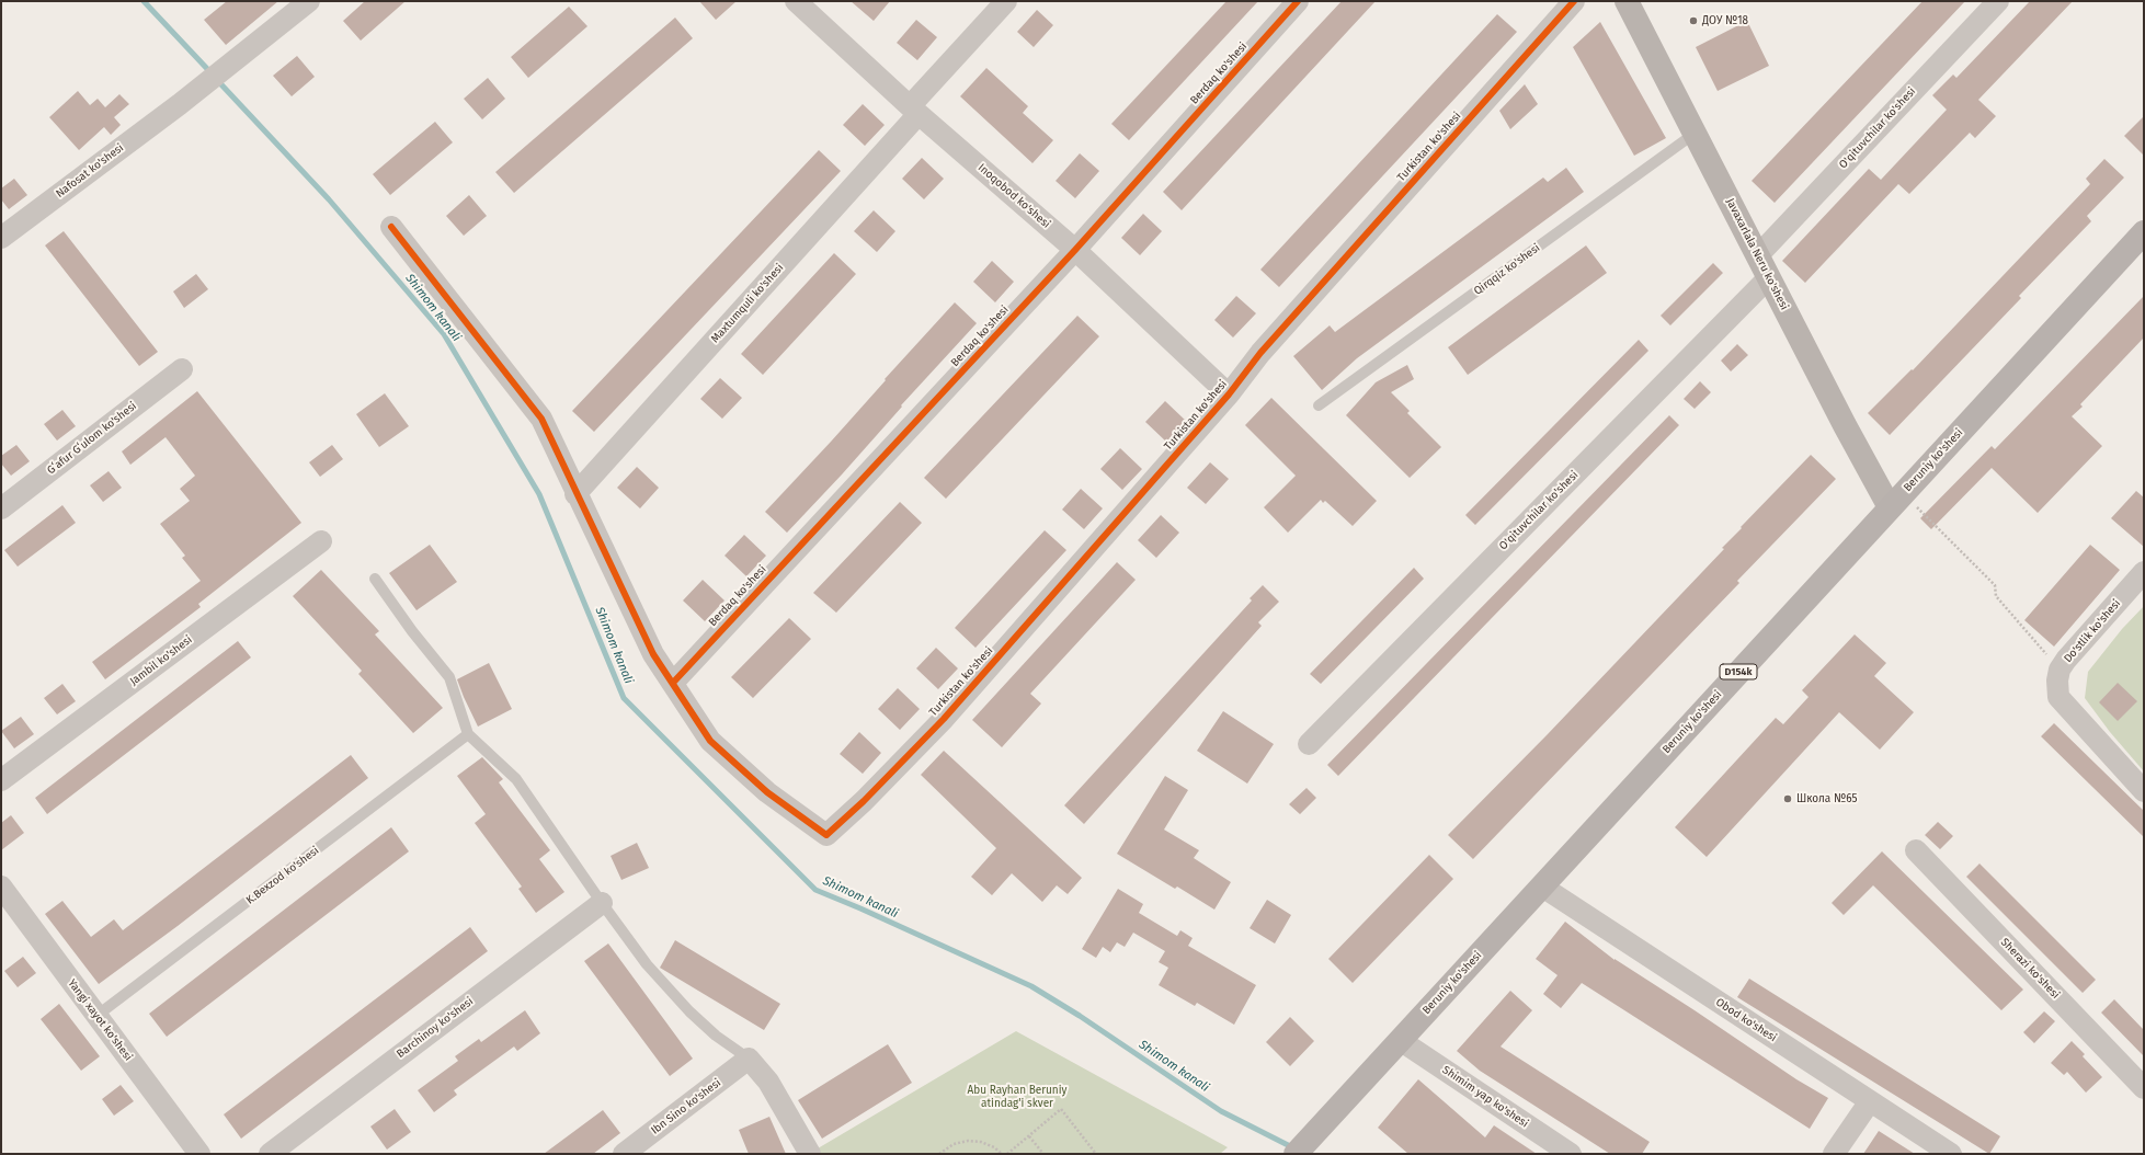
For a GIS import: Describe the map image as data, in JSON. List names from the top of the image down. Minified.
{"streets":{"main road":["Beruniy ko'shesi","D154k"],"street":["Berdaq ko'shesi","O'qituvchilar ko'shesi","Turkistan ko'shesi","Nafosat ko'shesi","Inoqobod ko'shesi","Javaxarlala Neru ko'shesi","Maxtumquli ko'shesi","Gʻafur Gʻulom ko'shesi","Do'stlik ko'shesi","Jambil ko'shesi","Sherazi ko'shesi","Yangi xayot ko'shesi","Obod ko'shesi","Barchinoy ko'shesi","Shimim yap ko'shesi","Ibn Sino ko'shesi"],"lane":["Qirqqiz ko'shesi","K.Bexzod ko'shesi"]},"crossings":[["Berdaq ko'shesi","Turkistan ko'shesi"],["Berdaq ko'shesi","Inoqobod ko'shesi"],["O'qituvchilar ko'shesi","Javaxarlala Neru ko'shesi"],["Turkistan ko'shesi","Inoqobod ko'shesi"],["Inoqobod ko'shesi","Maxtumquli ko'shesi"],["Javaxarlala Neru ko'shesi","Qirqqiz ko'shesi"],["Javaxarlala Neru ko'shesi","Beruniy ko'shesi"],["Beruniy ko'shesi","Obod ko'shesi"],["Beruniy ko'shesi","Shimim yap ko'shesi"],["K.Bexzod ko'shesi","Yangi xayot ko'shesi"]],"water":["Shimom kanali"],"parks":["Abu Rayhan Beruniy atindag'i skver"],"places":["ДОУ №18","Школа №65"]}
